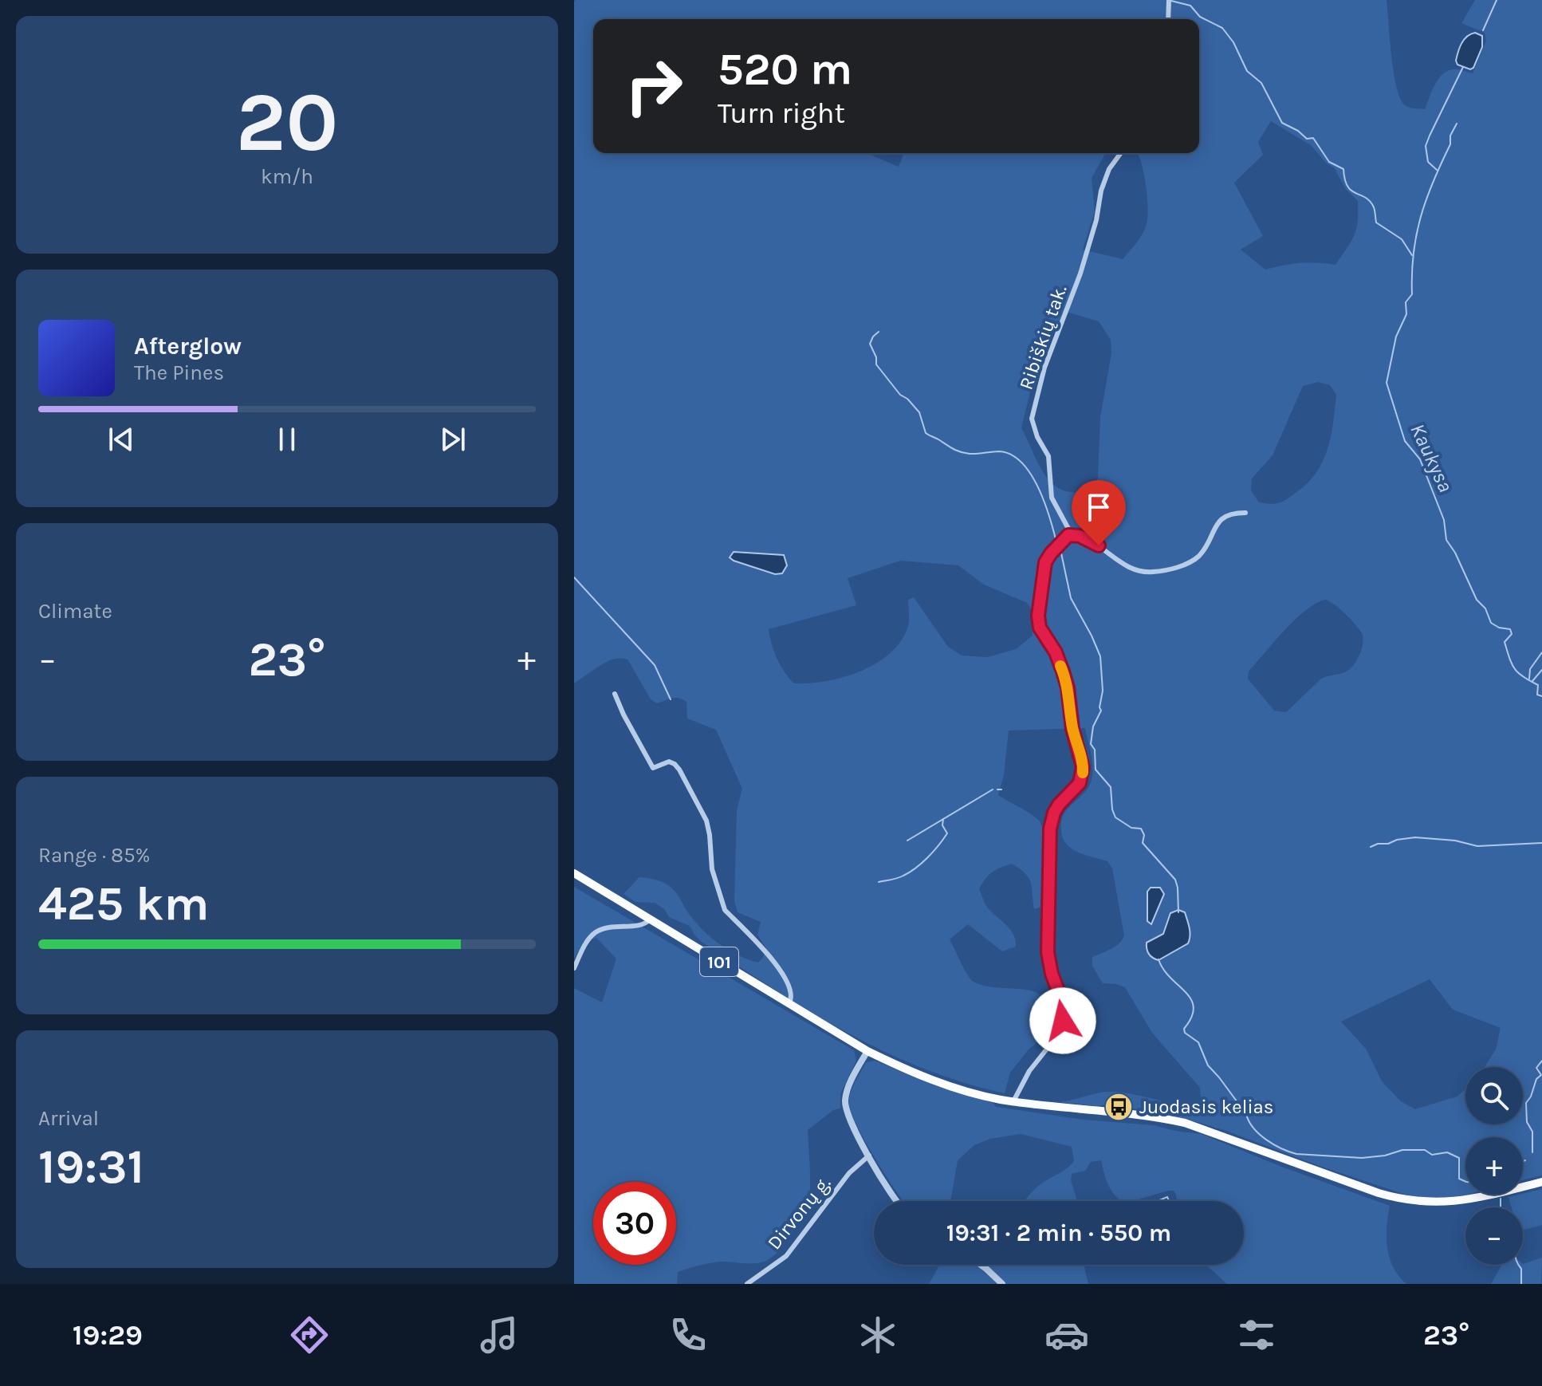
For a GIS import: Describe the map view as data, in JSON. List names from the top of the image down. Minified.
{"streets":{"main road":["101"],"street":["Ribiškių tak.","Dirvonų g."]},"water":["Kaukysa"],"places":{"bus stop":["Juodasis kelias"]},"page":{"tile":[["20","km/h"],"Climate",["Range · 85%","425 km"],["Arrival","19:31"]],"turn":["520 m","Turn right"],"song":["Afterglow","The Pines"],"heat":["−","23°","+"],"map_buttons":["+","−"],"limit":"30","trip":"19:31 · 2 min · 550 m","tabs":["19:29","23°"]}}
